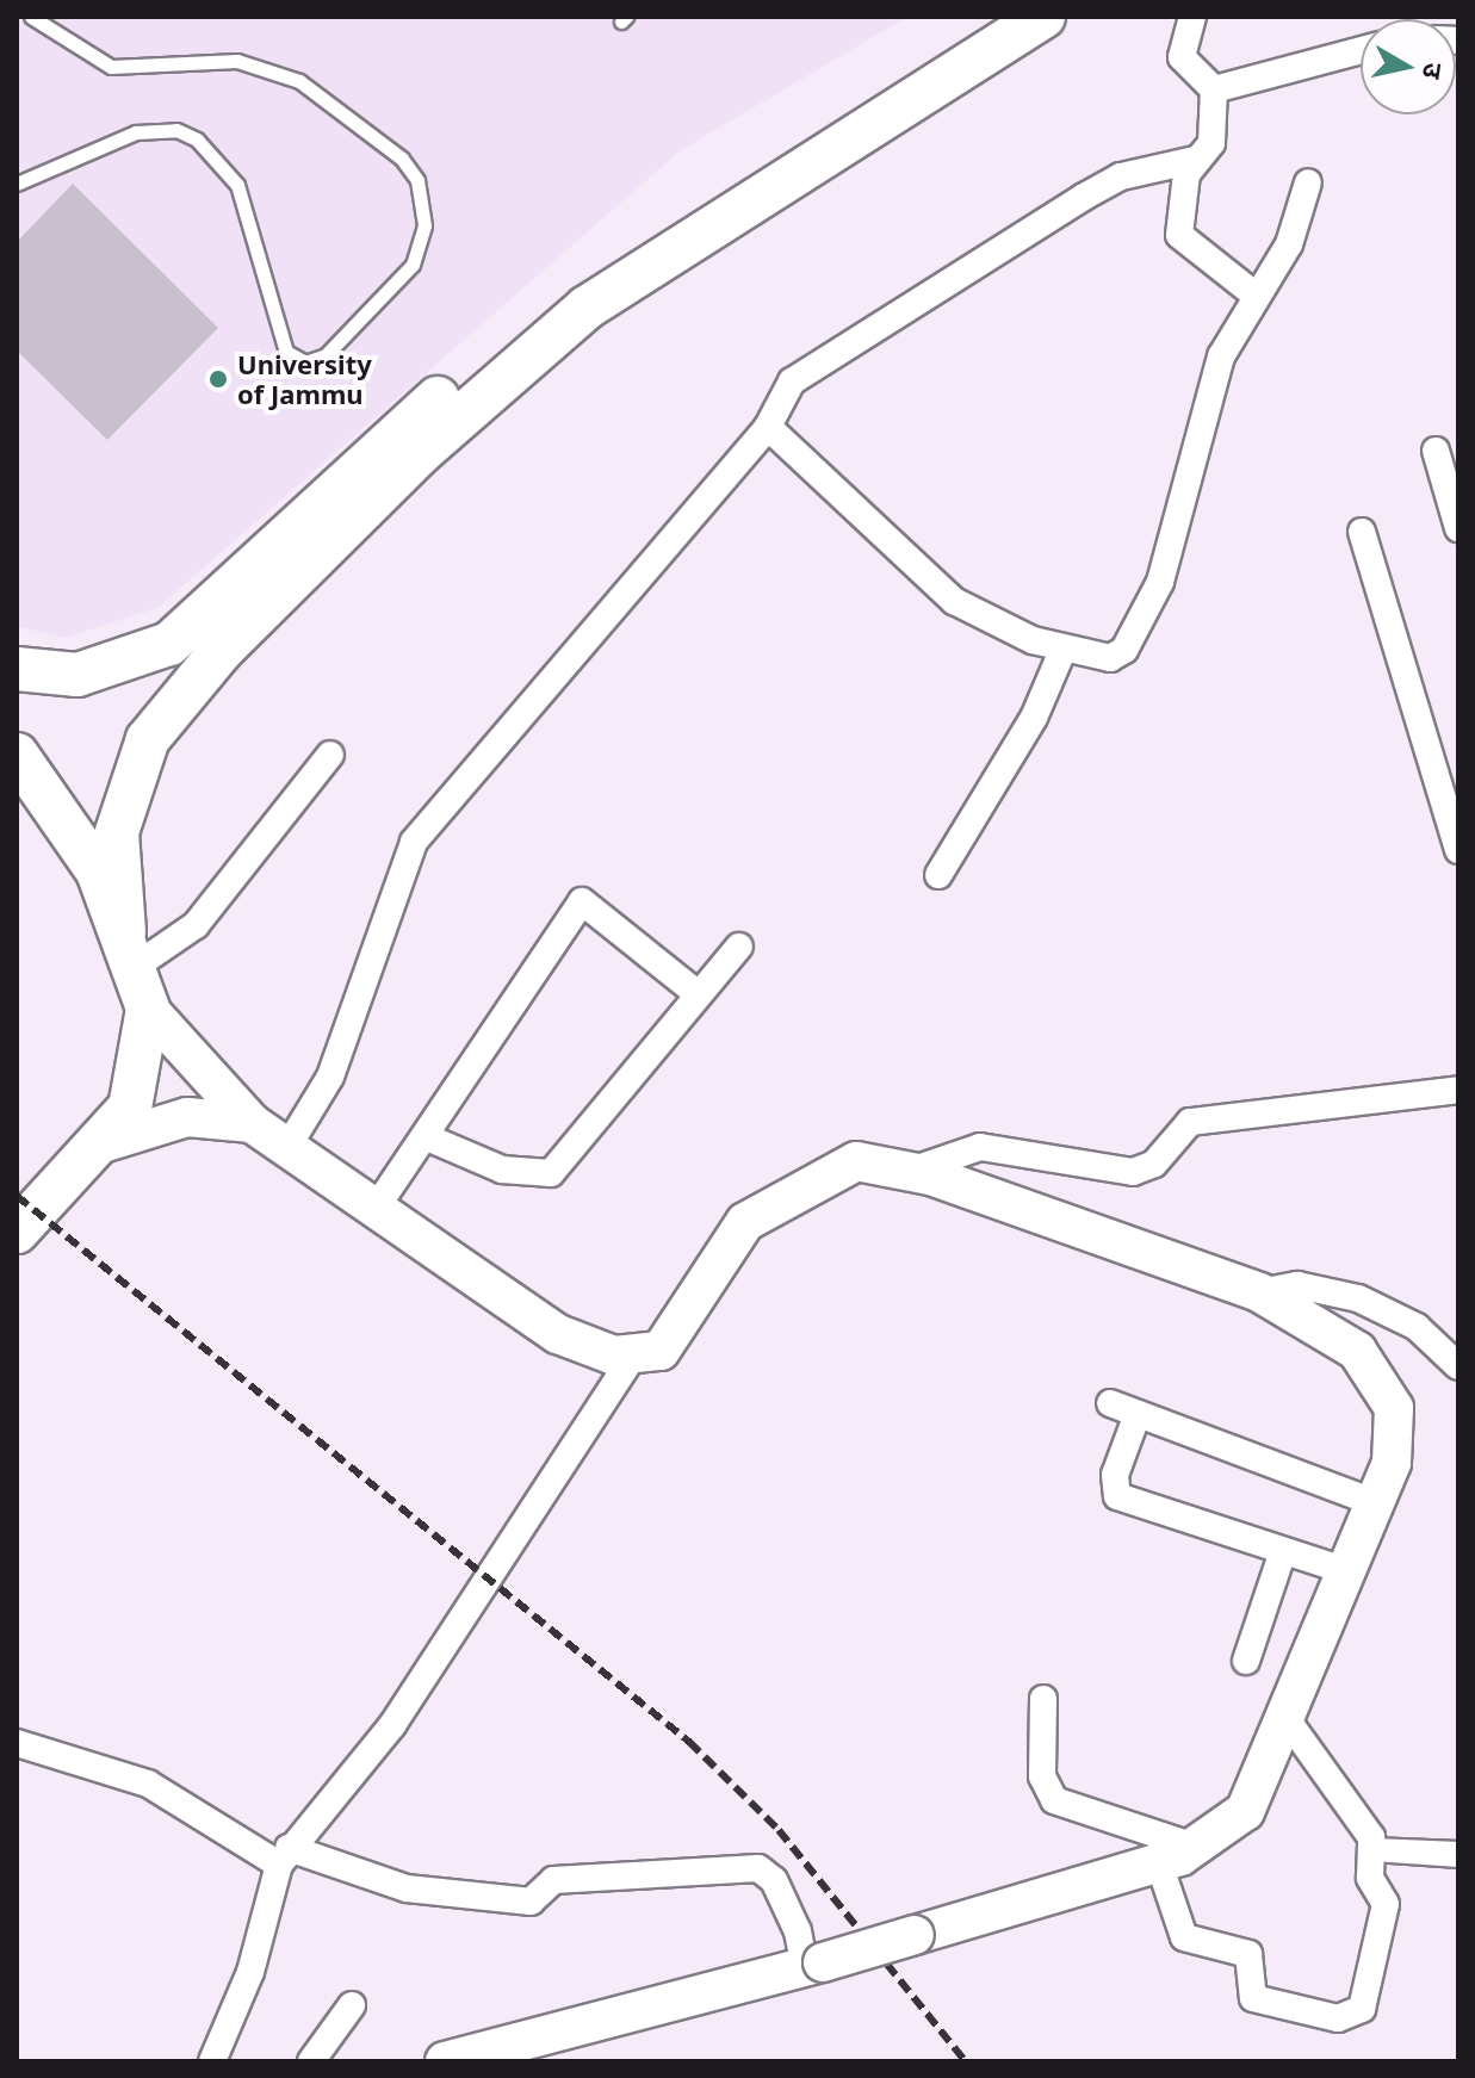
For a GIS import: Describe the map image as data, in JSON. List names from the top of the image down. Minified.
{"places":["University of Jammu"],"north":"right"}
